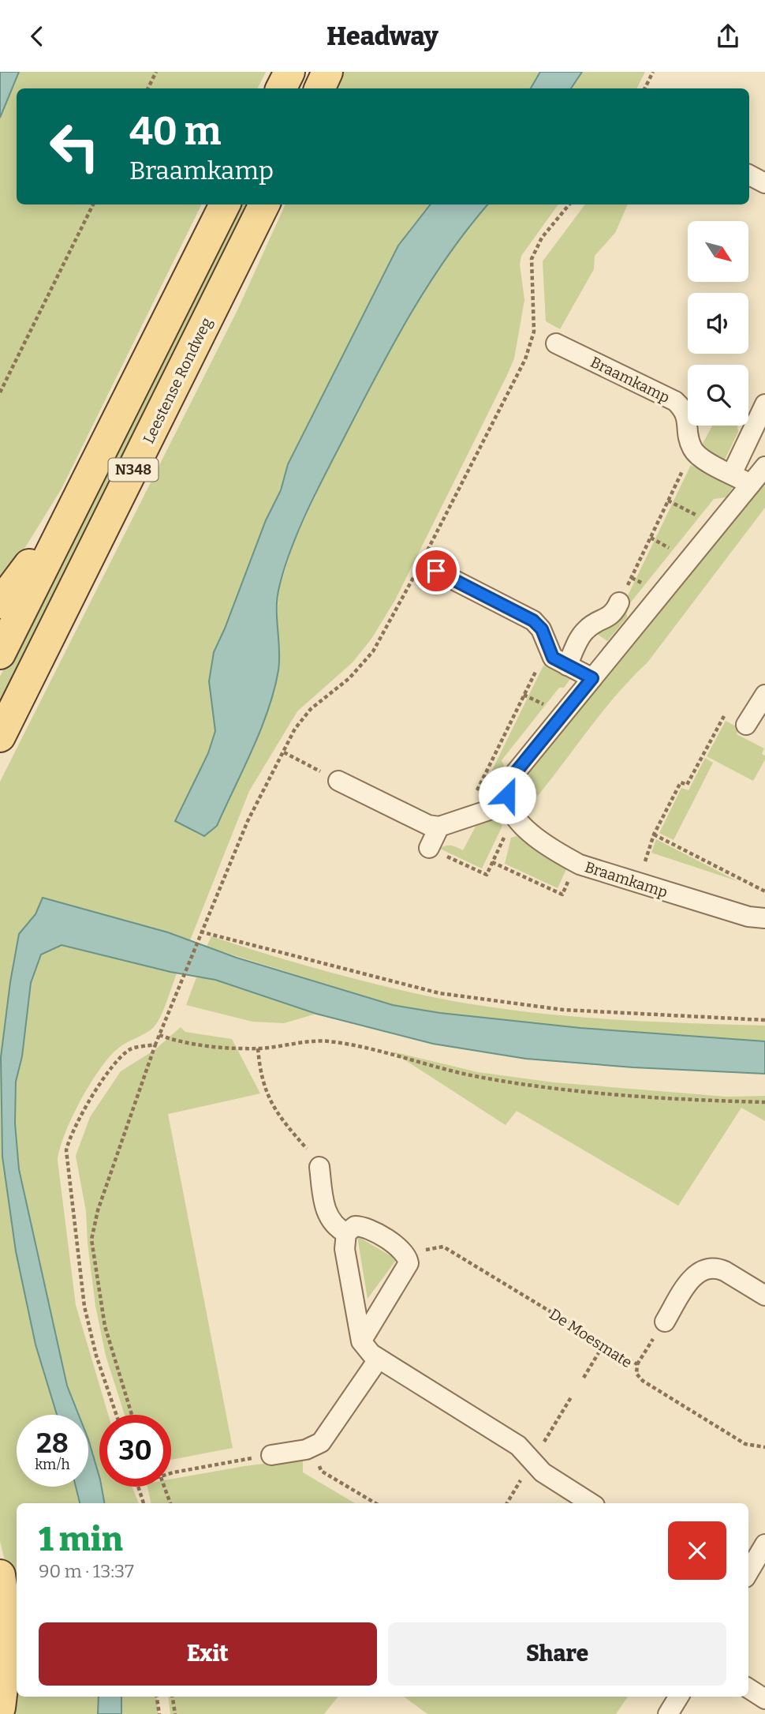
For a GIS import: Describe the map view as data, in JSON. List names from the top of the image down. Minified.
{"streets":{"main road":["Leestense Rondweg","N348"],"street":["Braamkamp"],"path":["De Moesmate"]},"north":"bottom right","page":{"header":"Headway","turn":["40 m","Braamkamp"],"speed":"28 km/h","limit":"30","heading":["1 min","90 m · 13:37"],"buttons":["Exit","Share"]}}
